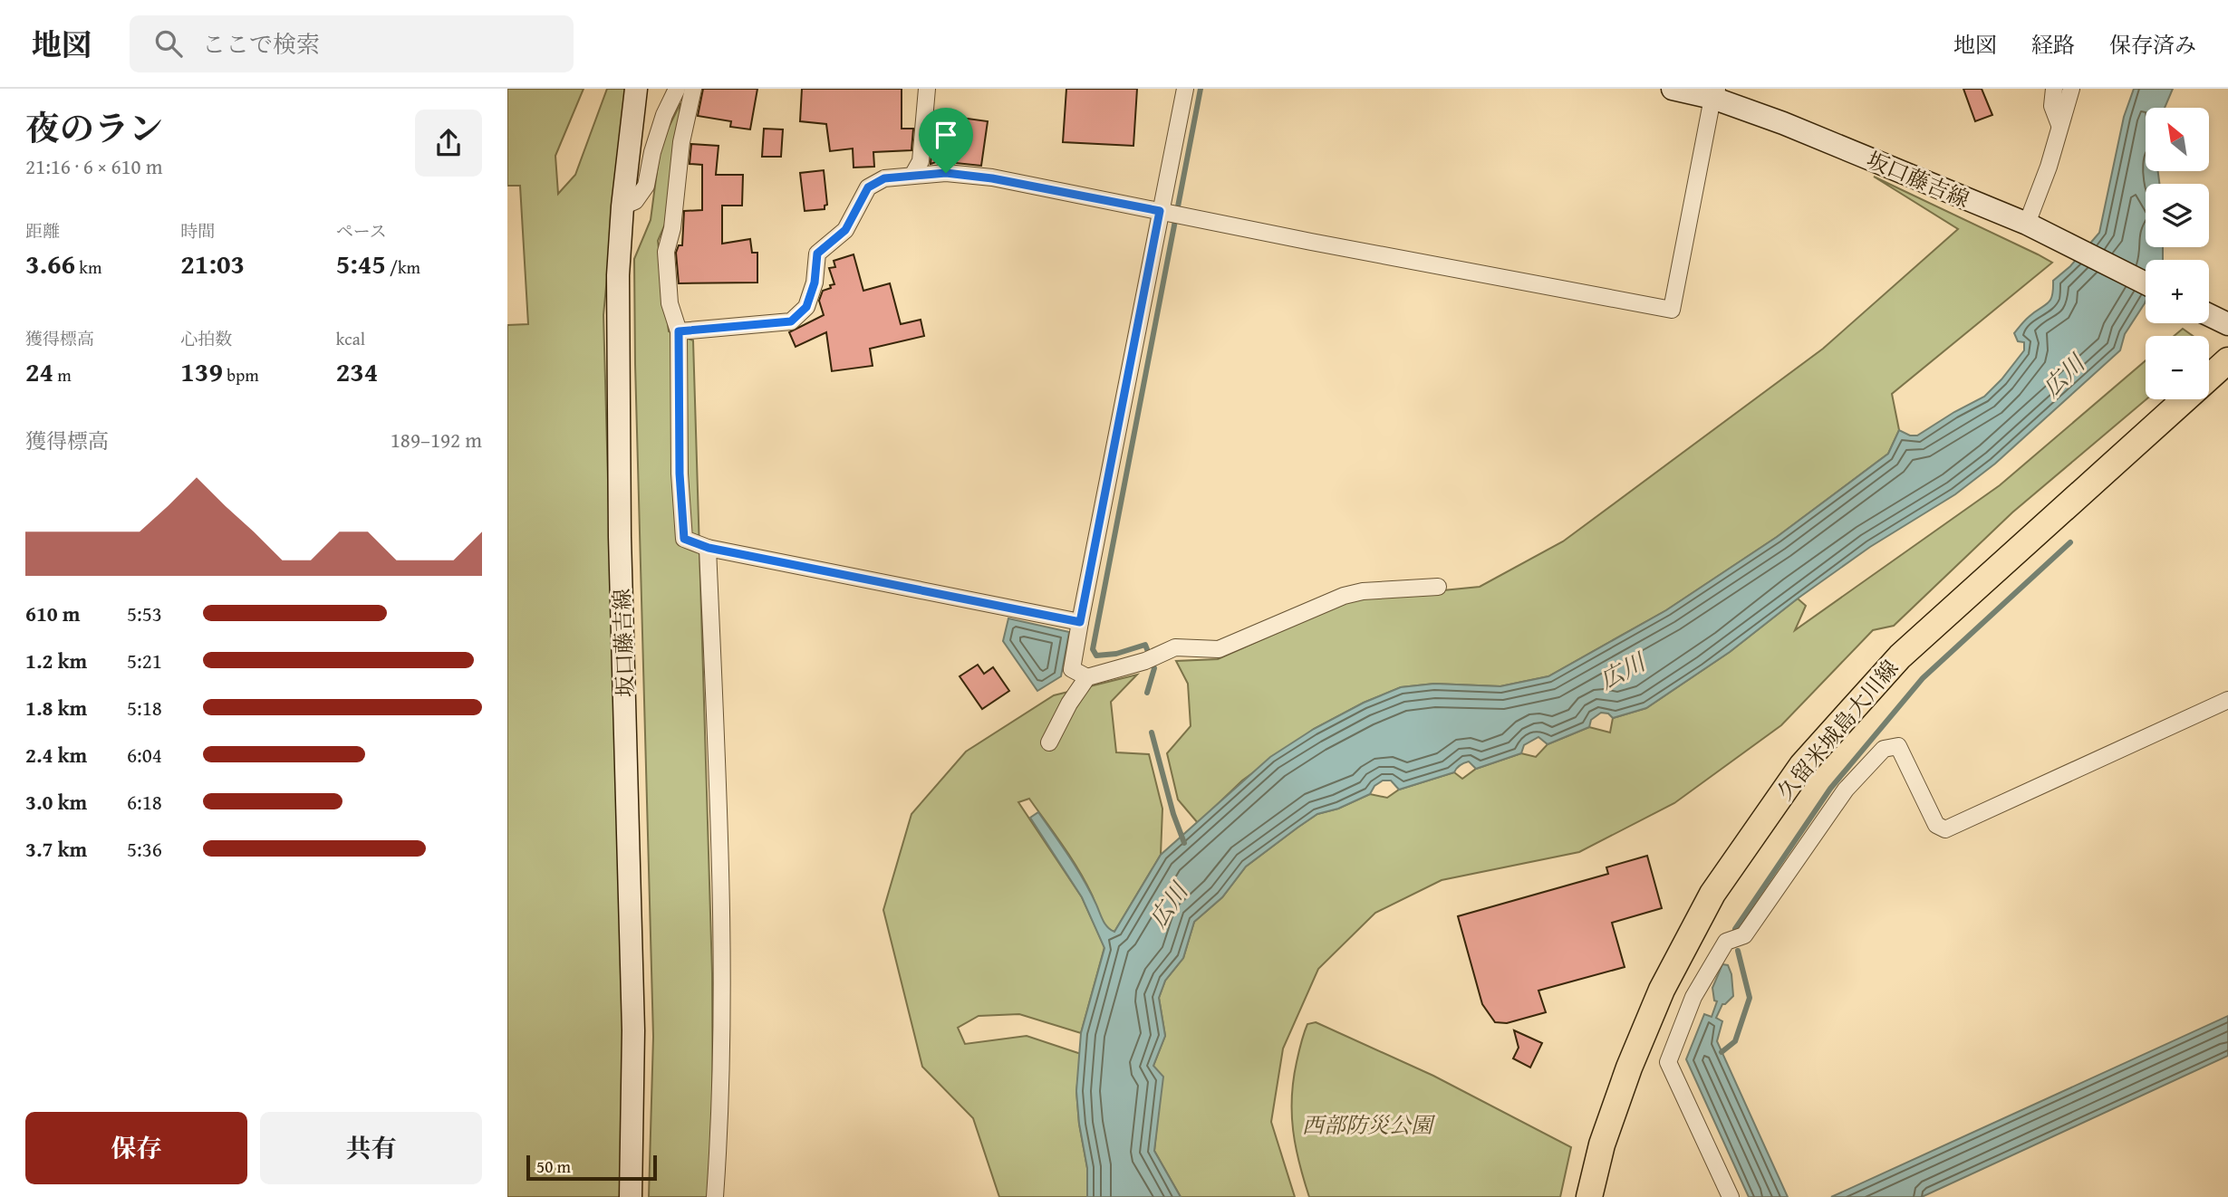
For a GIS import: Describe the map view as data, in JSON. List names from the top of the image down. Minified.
{"streets":{"main road":["坂口藤吉線","久留米城島大川線"]},"water":["広川"],"parks":["西部防災公園"],"scale_bar":"50 m","north":"top left","page":{"header":"地図","search":"ここで検索","nav":["地図","経路","保存済み"],"heading":["夜のラン","21:16 · 6 × 610 m"],"map_buttons":["+","−"],"stats":[["距離","3.66 km"],["時間","21:03"],["ペース","5:45 /km"],["獲得標高","24 m"],["心拍数","139 bpm"],["kcal","234"]],"chart":["獲得標高","189–192 m"],"list":[{"name":"610 m","note":"5:53"},{"name":"1.2 km","note":"5:21"},{"name":"1.8 km","note":"5:18"},{"name":"2.4 km","note":"6:04"},{"name":"3.0 km","note":"6:18"},{"name":"3.7 km","note":"5:36"}],"buttons":["保存","共有"],"scale":"50 m"}}
